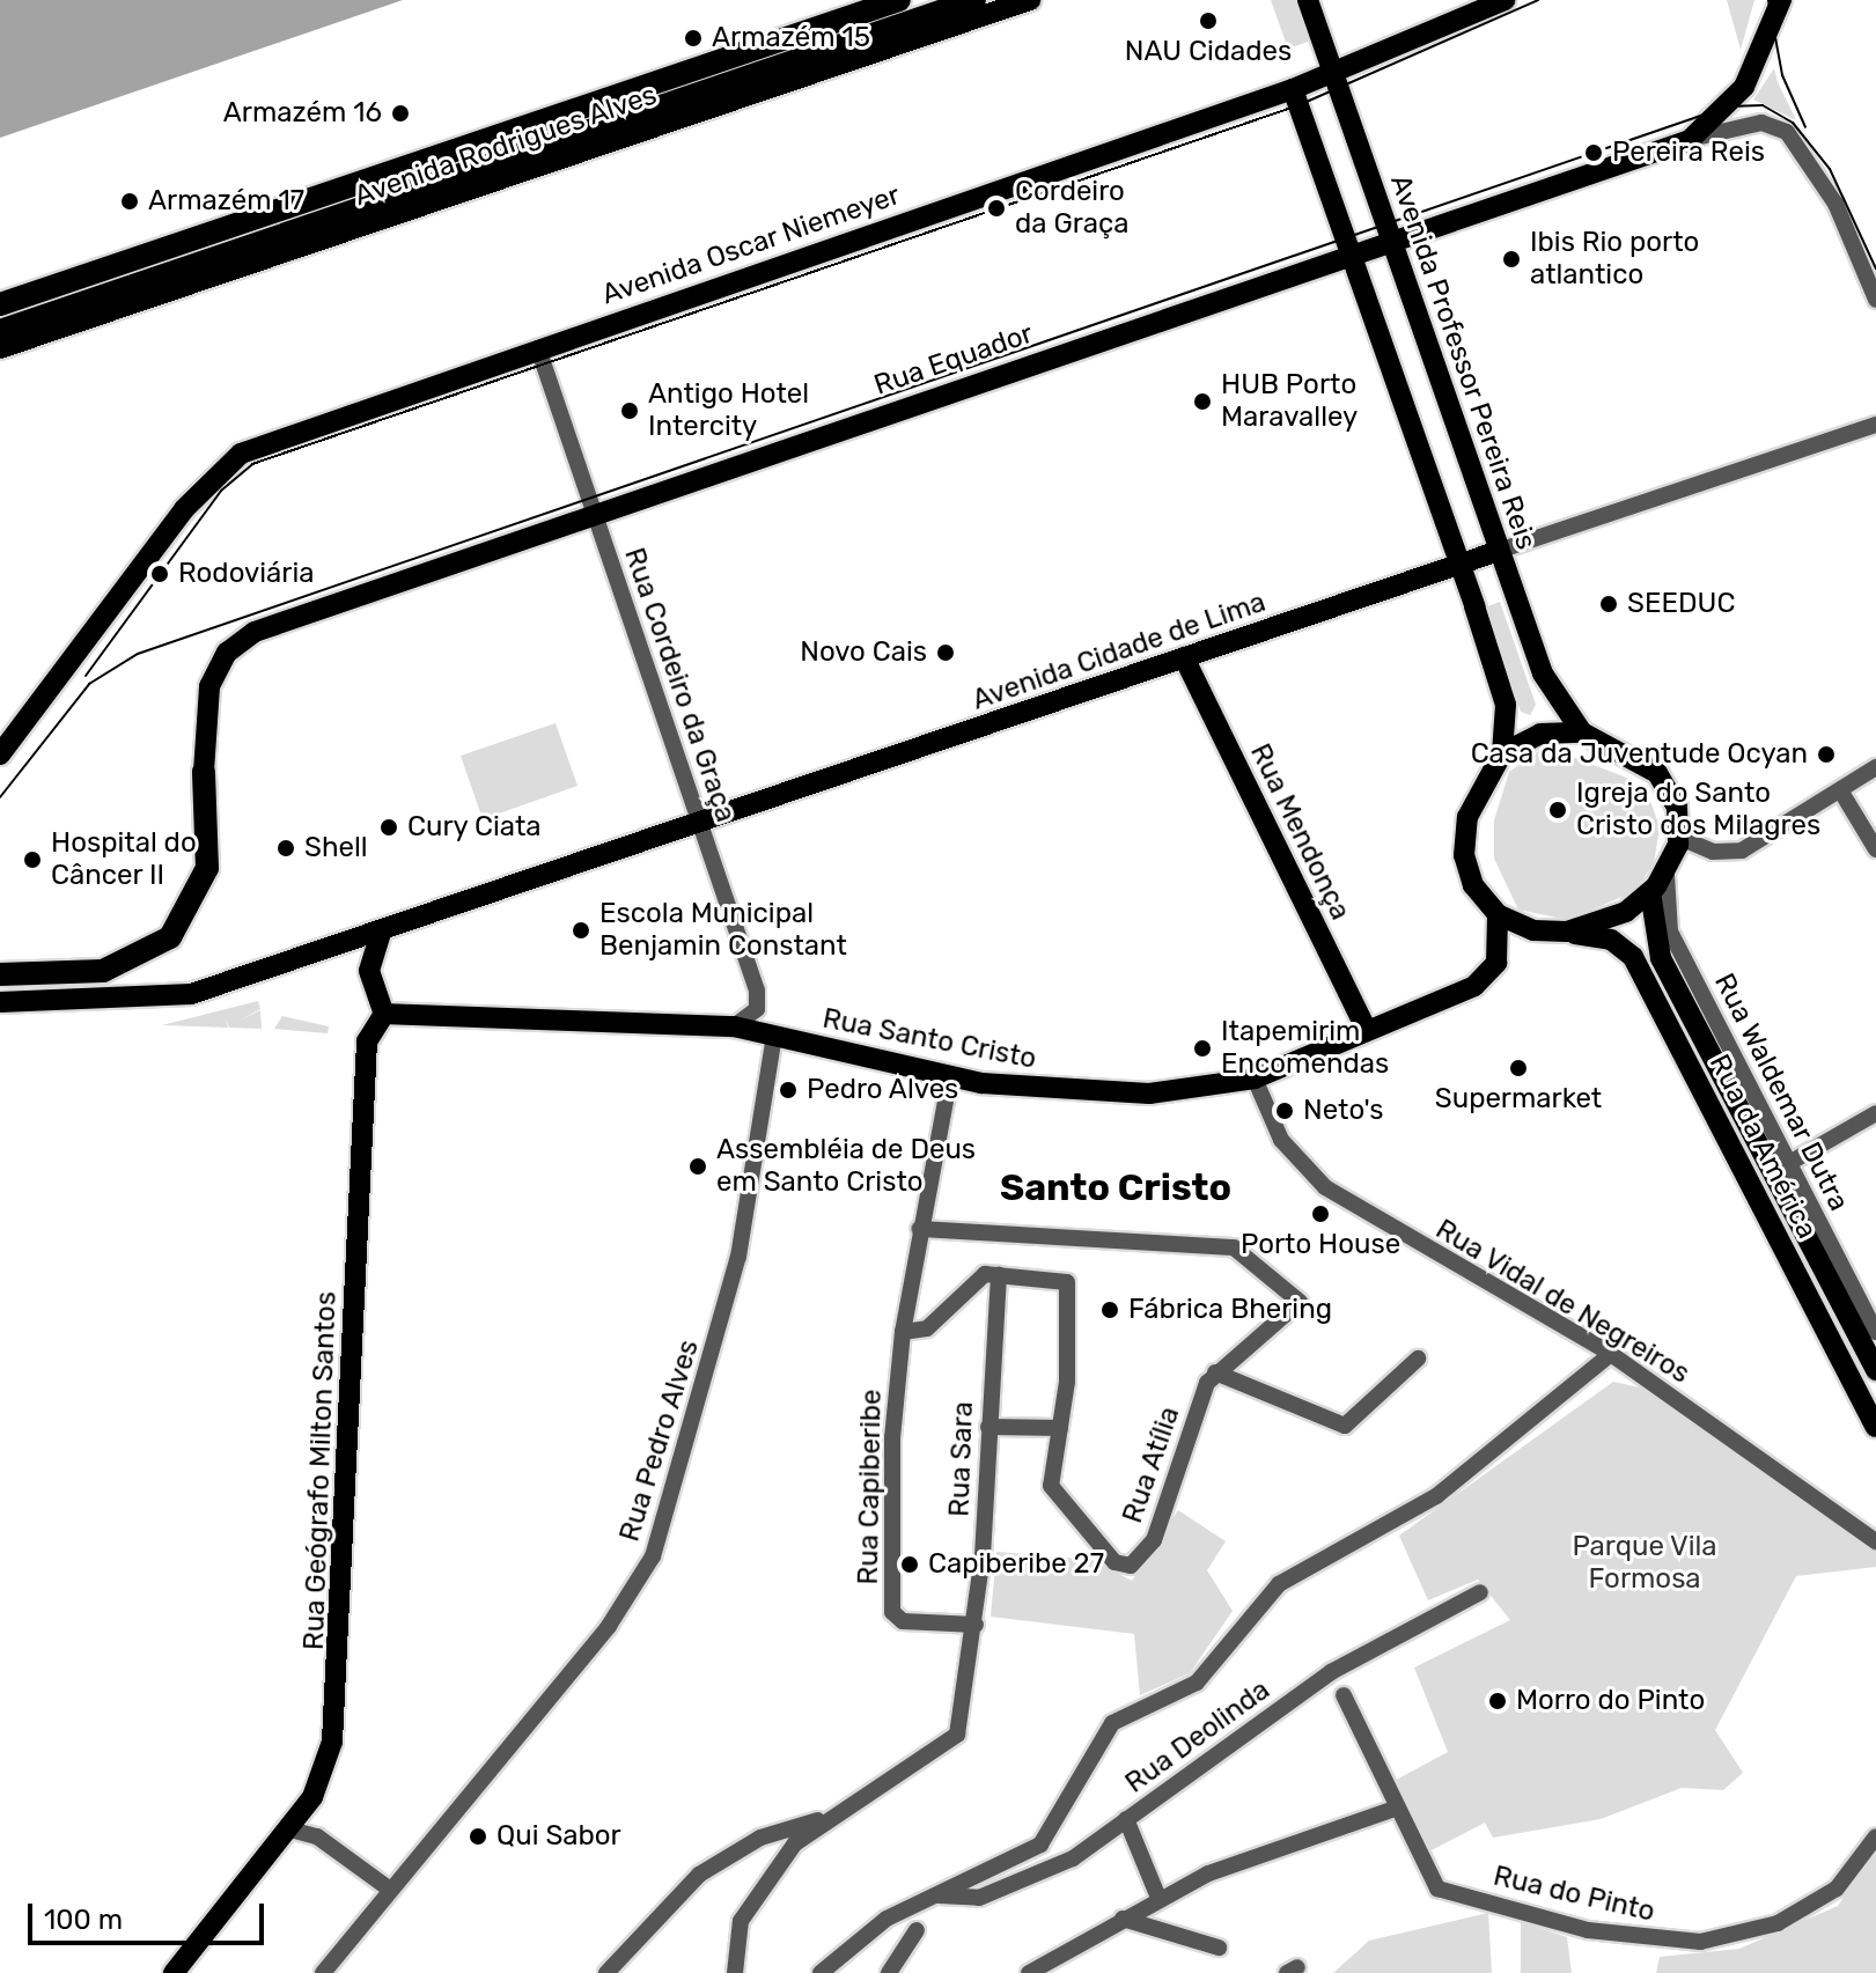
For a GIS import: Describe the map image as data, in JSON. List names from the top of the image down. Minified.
{"streets":{"highway":["Avenida Rodrigues Alves"],"main road":["Avenida Oscar Niemeyer","Rua Equador","Avenida Professor Pereira Reis","Avenida Cidade de Lima","Rua Mendonça","Rua Santo Cristo","Rua da América","Rua Geógrafo Milton Santos"],"street":["Rua Cordeiro da Graça","Rua Waldemar Dutra","Rua Vidal de Negreiros","Rua Pedro Alves","Rua Sara","Rua Atília","Rua Capiberibe","Rua Deolinda","Rua do Pinto"]},"crossings":[["Avenida Oscar Niemeyer","Avenida Professor Pereira Reis"],["Avenida Oscar Niemeyer","Rua Cordeiro da Graça"],["Rua Equador","Avenida Professor Pereira Reis"],["Rua Equador","Rua Cordeiro da Graça"],["Avenida Professor Pereira Reis","Avenida Cidade de Lima"],["Avenida Professor Pereira Reis","Rua Santo Cristo"],["Avenida Professor Pereira Reis","Rua Waldemar Dutra"],["Avenida Professor Pereira Reis","Rua da América"],["Avenida Cidade de Lima","Rua Cordeiro da Graça"],["Avenida Cidade de Lima","Rua Mendonça"],["Rua Cordeiro da Graça","Rua Santo Cristo"],["Rua Mendonça","Rua Santo Cristo"],["Rua Santo Cristo","Rua Waldemar Dutra"],["Rua Santo Cristo","Rua da América"],["Rua Santo Cristo","Rua Vidal de Negreiros"],["Rua Santo Cristo","Rua Pedro Alves"],["Rua Santo Cristo","Rua Geógrafo Milton Santos"],["Rua Waldemar Dutra","Rua da América"],["Rua Sara","Rua Atília"],["Rua Sara","Rua Capiberibe"]],"districts":["Santo Cristo"],"parks":["Parque Vila Formosa"],"places":["NAU Cidades","Armazém 15","Armazém 16","Pereira Reis","Armazém 17","Cordeiro da Graça","Ibis Rio porto atlantico","HUB Porto Maravalley","Antigo Hotel Intercity","Rodoviária","SEEDUC","Novo Cais","Casa da Juventude Ocyan","Igreja do Santo Cristo dos Milagres","Cury Ciata","Shell","Hospital do Câncer II","Escola Municipal Benjamin Constant","Itapemirim Encomendas","Supermarket","Pedro Alves","Neto's","Assembléia de Deus em Santo Cristo","Porto House","Fábrica Bhering","Capiberibe 27","Morro do Pinto","Qui Sabor"],"scale_bar":"100 m"}
